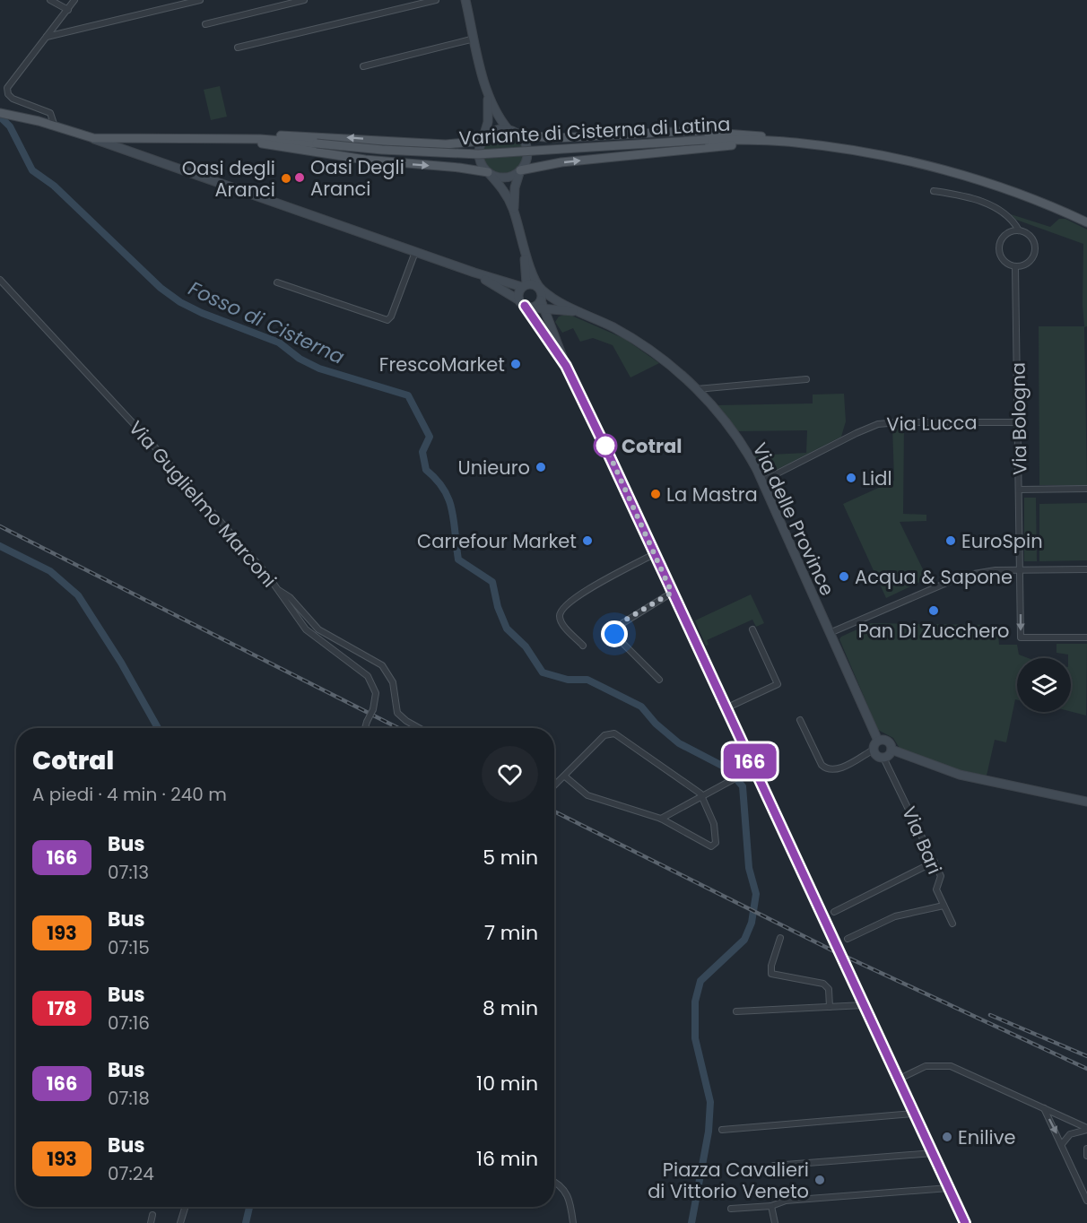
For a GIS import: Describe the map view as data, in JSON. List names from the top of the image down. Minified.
{"streets":{"main road":["Variante di Cisterna di Latina","Via delle Province"],"street":["Via Bologna","Via Lucca","Via Guglielmo Marconi","Via Bari"]},"crossings":[["Via Bologna","Via Lucca"],["Via Lucca","Via delle Province"],["Via delle Province","Via Bari"]],"water":["Fosso di Cisterna"],"places":["Oasi Degli Aranci","Oasi degli Aranci","FrescoMarket","Cotral","Unieuro","Lidl","La Mastra","Carrefour Market","EuroSpin","Acqua & Sapone","Pan Di Zucchero","Enilive","Piazza Cavalieri di Vittorio Veneto"],"lines":["bus line 166"],"page":{"on_map":"166","heading":["Cotral","A piedi · 4 min · 240 m"],"list":[{"mark":"166","name":"Bus","note":"07:13","value":"5 min"},{"mark":"193","name":"Bus","note":"07:15","value":"7 min"},{"mark":"178","name":"Bus","note":"07:16","value":"8 min"},{"mark":"166","name":"Bus","note":"07:18","value":"10 min"},{"mark":"193","name":"Bus","note":"07:24","value":"16 min"}]}}
